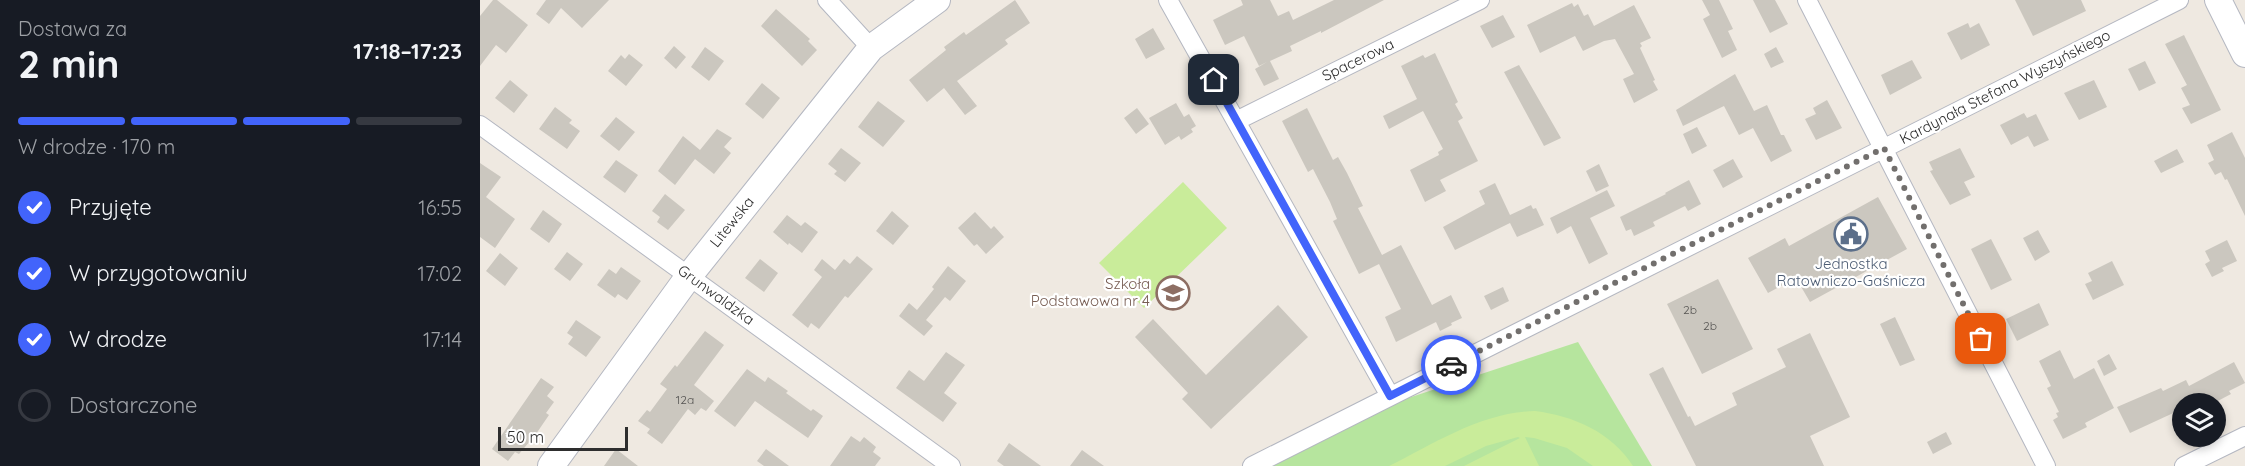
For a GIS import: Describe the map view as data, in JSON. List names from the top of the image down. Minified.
{"streets":{"main road":["Litewska"],"street":["Spacerowa","Kardynała Stefana Wyszyńskiego","Grunwaldzka"]},"crossings":[["Litewska","Grunwaldzka"]],"places":{"public building":["Jednostka Ratowniczo-Gaśnicza"],"school or university":["Szkoła Podstawowa nr 4"]},"house_numbers":["2b","2b","12a"],"scale_bar":"50 m","page":{"heading":["2 min","Dostawa za","17:18–17:23"],"bar":"W drodze · 170 m","list":[["Przyjęte","16:55"],["W przygotowaniu","17:02"],["W drodze","17:14"],"Dostarczone"],"scale":"50 m"}}
